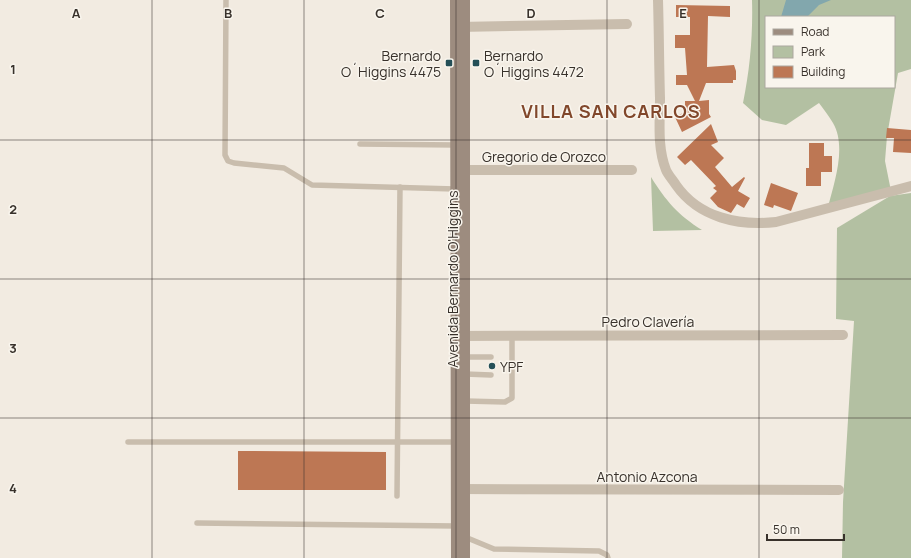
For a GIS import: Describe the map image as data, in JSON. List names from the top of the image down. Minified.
{"streets":{"main road":["Avenida Bernardo O'Higgins"],"street":["Gregorio de Orozco","Pedro Clavería","Antonio Azcona"]},"crossings":[["Gregorio de Orozco","Avenida Bernardo O'Higgins"],["Avenida Bernardo O'Higgins","Pedro Clavería"],["Avenida Bernardo O'Higgins","Antonio Azcona"]],"districts":["VILLA SAN CARLOS"],"places":{"transit":["Bernardo O´Higgins 4475","Bernardo O´Higgins 4472"],"other":["YPF"]},"legend":["Road","Park","Building"],"scale_bar":"50 m","grid":{"columns":["A","B","C","D","E"],"rows":["1","2","3","4"]}}
